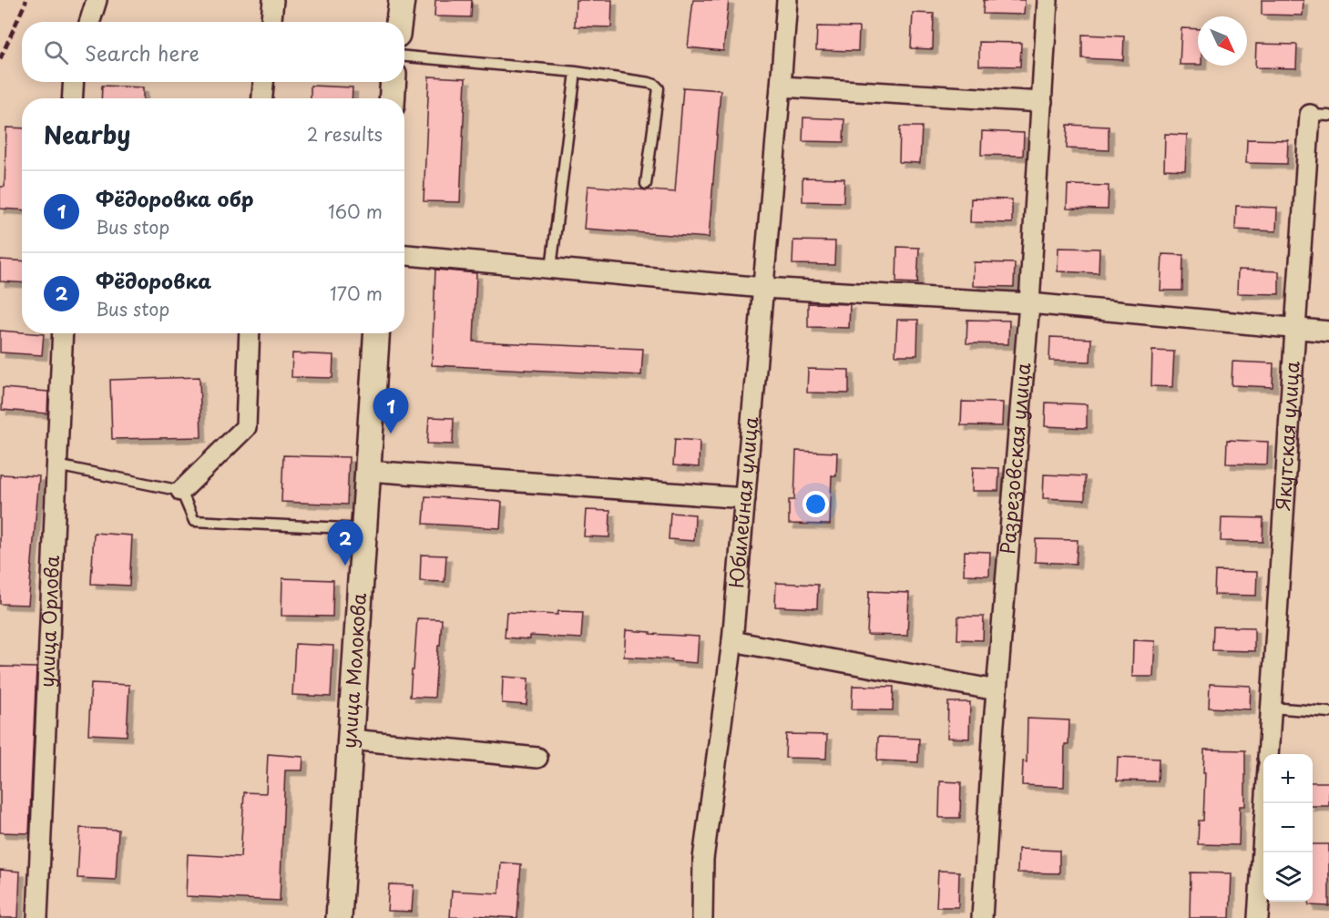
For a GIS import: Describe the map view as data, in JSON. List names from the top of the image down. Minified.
{"streets":{"street":["Якутская улица","Разрезовская улица","Юбилейная улица","улица Орлова","улица Молокова"]},"north":"bottom right","page":{"search":"Search here","heading":["Nearby","2 results"],"list":[{"mark":"1","name":"Фёдоровка обр","note":"Bus stop","value":"160 m"},{"mark":"2","name":"Фёдоровка","note":"Bus stop","value":"170 m"}],"pins":["1","2"],"map_buttons":["+","−"]}}
